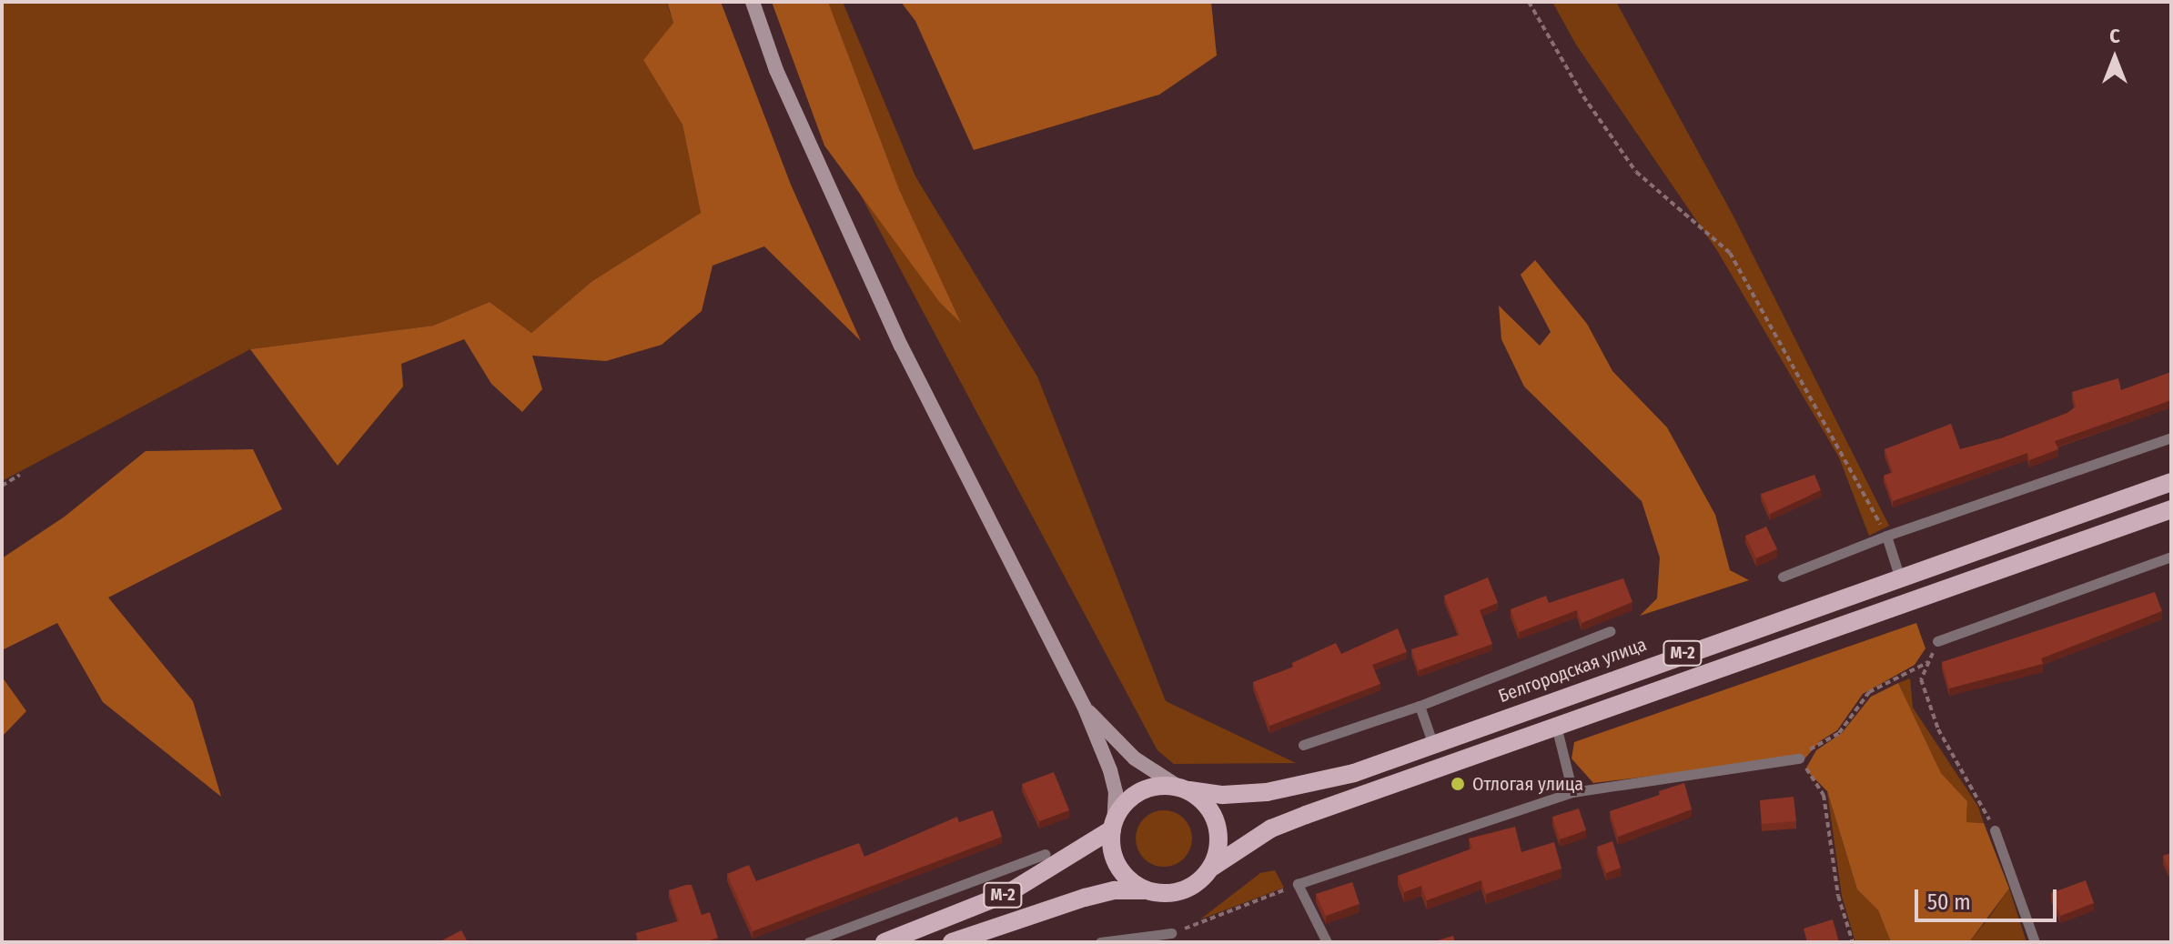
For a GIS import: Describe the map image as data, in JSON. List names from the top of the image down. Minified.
{"streets":{"main road":["М-2","Белгородская улица"]},"crossings":[["М-2","Белгородская улица"]],"places":["Отлогая улица"],"scale_bar":"50 m","north":"top"}
